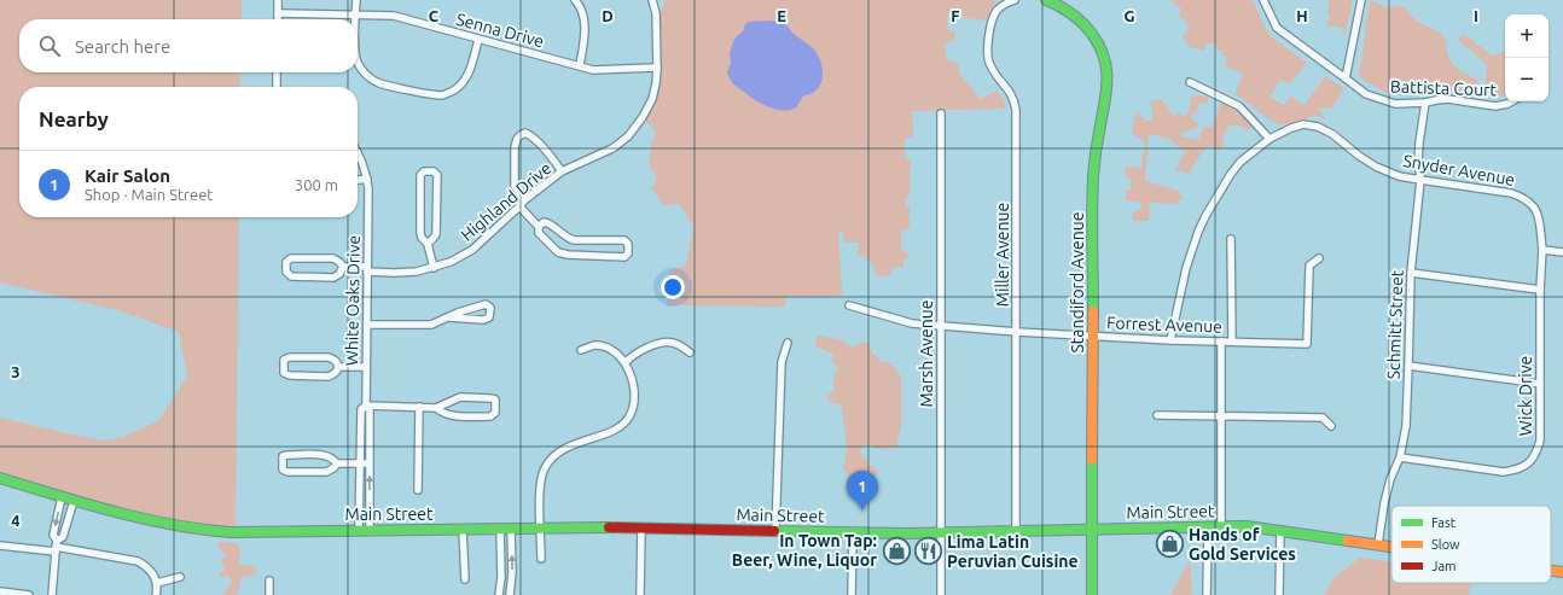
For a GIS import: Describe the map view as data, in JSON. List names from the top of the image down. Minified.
{"streets":{"main road":["Standiford Avenue","Main Street"],"street":["Senna Drive","Battista Court","Snyder Avenue","Highland Drive","Miller Avenue","White Oaks Drive","Forrest Avenue","Schmitt Street","Marsh Avenue","Wick Drive"]},"crossings":[["Senna Drive","Highland Drive"],["Battista Court","Schmitt Street"],["Snyder Avenue","Forrest Avenue"],["Snyder Avenue","Schmitt Street"],["Snyder Avenue","Wick Drive"],["Highland Drive","White Oaks Drive"],["Miller Avenue","Forrest Avenue"],["Miller Avenue","Main Street"],["Standiford Avenue","Forrest Avenue"],["Standiford Avenue","Main Street"],["White Oaks Drive","Main Street"],["Forrest Avenue","Marsh Avenue"],["Schmitt Street","Wick Drive"],["Schmitt Street","Main Street"],["Marsh Avenue","Main Street"]],"places":{"shop":["Hands of Gold Services","In Town Tap: Beer, Wine, Liquor"],"restaurant":["Lima Latin Peruvian Cuisine"]},"legend":["Fast","Slow","Jam"],"page":{"map_buttons":["+","−"],"search":"Search here","heading":"Nearby","list":[{"mark":"1","name":"Kair Salon","note":"Shop · Main Street","value":"300 m"}],"pins":"1"},"grid":{"columns":["C","D","E","F","G","H","I"],"rows":["3","4"]}}
